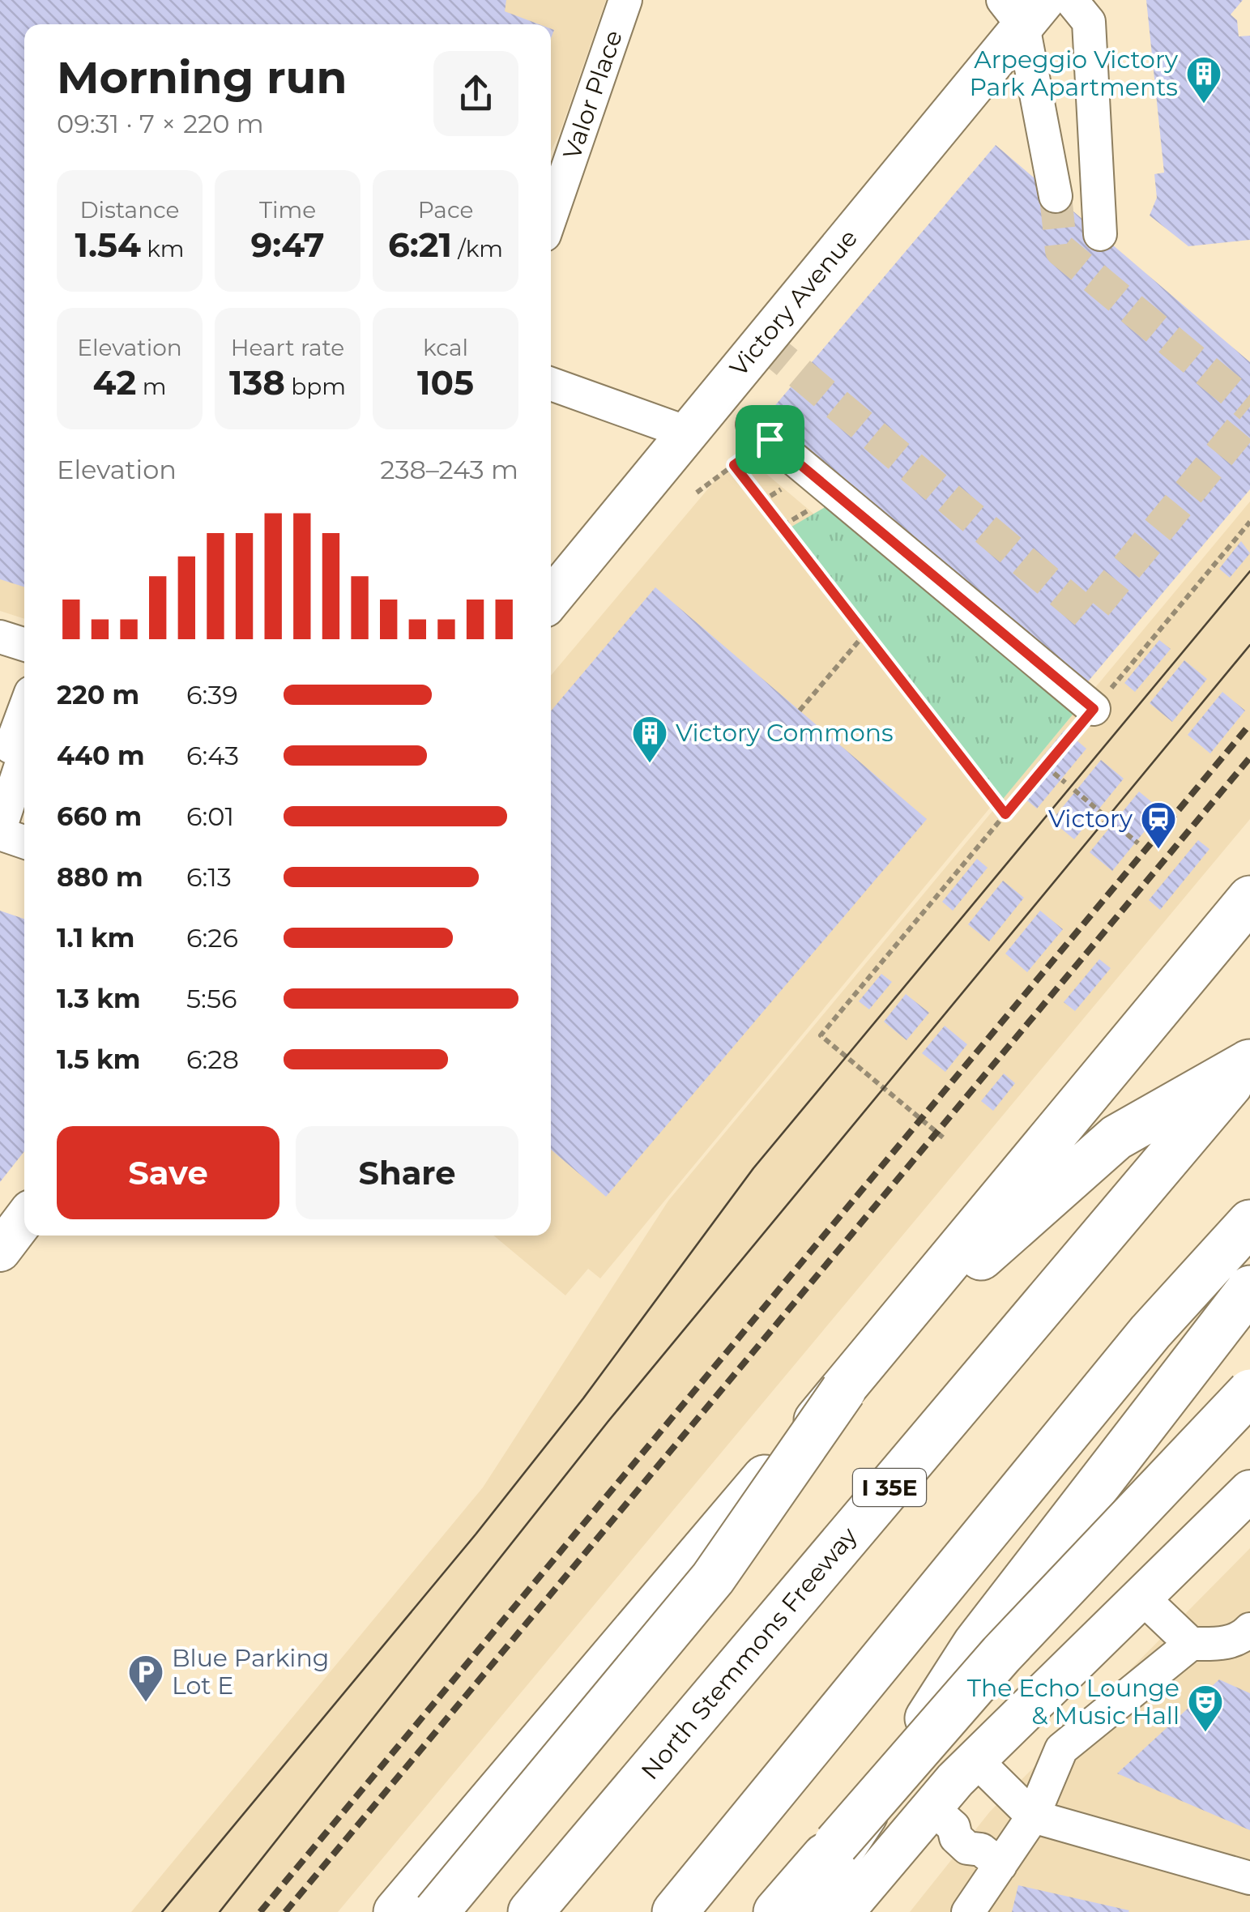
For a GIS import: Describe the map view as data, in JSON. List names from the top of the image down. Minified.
{"streets":{"highway":["I 35E","North Stemmons Freeway"],"main road":["Victory Avenue"],"street":["Valor Place"]},"places":{"building":["Arpeggio Victory Park Apartments","Victory Commons"],"station":["Victory"],"parking":["Blue Parking Lot E"],"theatre":["The Echo Lounge & Music Hall"]},"page":{"heading":["Morning run","09:31 · 7 × 220 m"],"stats":[["Distance","1.54 km"],["Time","9:47"],["Pace","6:21 /km"],["Elevation","42 m"],["Heart rate","138 bpm"],["kcal","105"]],"chart":["Elevation","238–243 m"],"list":[{"name":"220 m","note":"6:39"},{"name":"440 m","note":"6:43"},{"name":"660 m","note":"6:01"},{"name":"880 m","note":"6:13"},{"name":"1.1 km","note":"6:26"},{"name":"1.3 km","note":"5:56"},{"name":"1.5 km","note":"6:28"}],"buttons":["Save","Share"]}}
